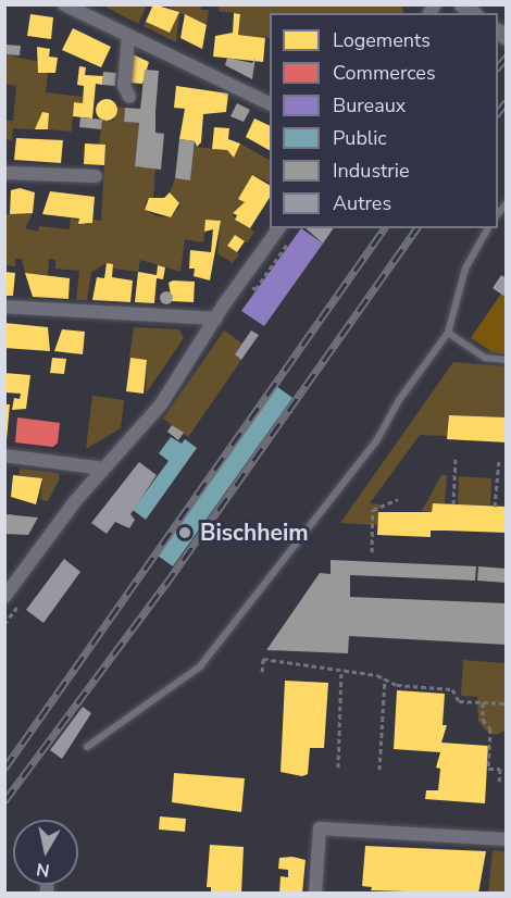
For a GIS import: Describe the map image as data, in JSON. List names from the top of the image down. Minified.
{"places":["Bischheim"],"legend":["Logements","Commerces","Bureaux","Public","Industrie","Autres"],"north":"bottom"}
